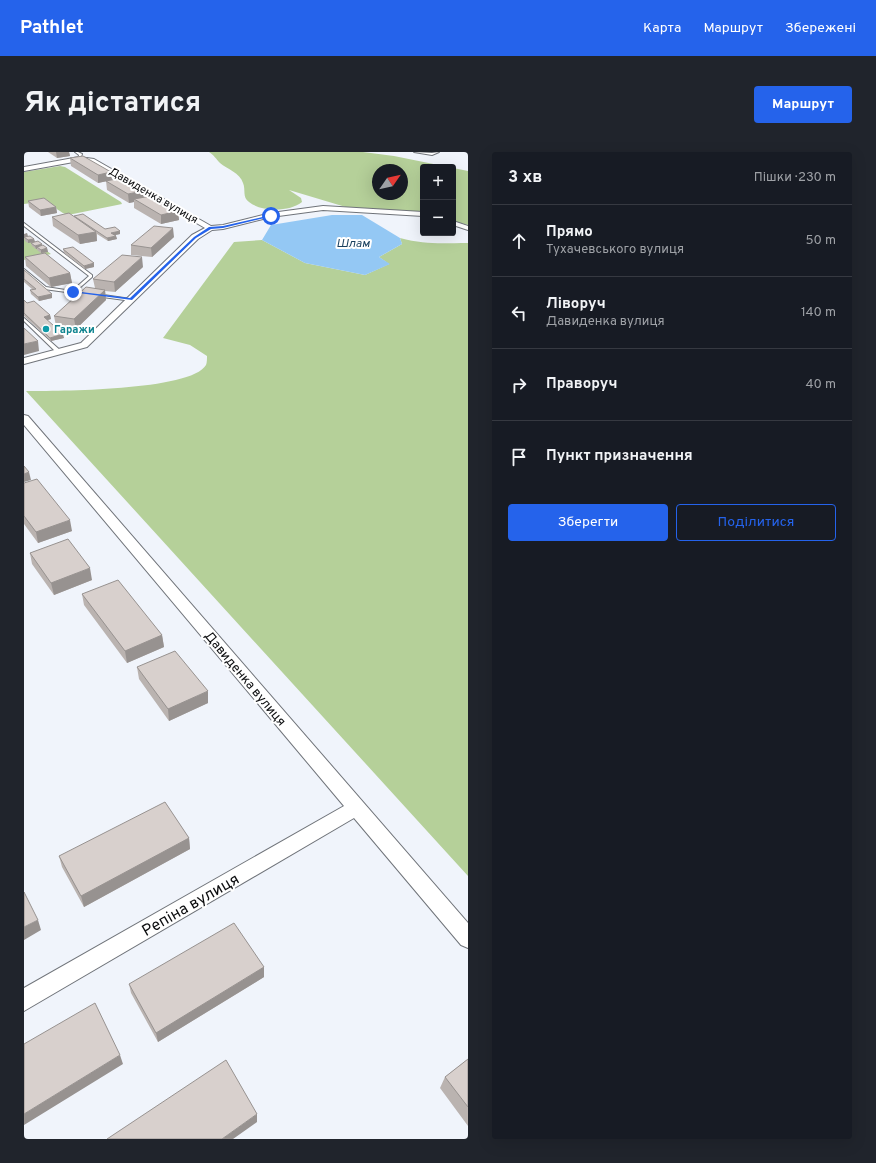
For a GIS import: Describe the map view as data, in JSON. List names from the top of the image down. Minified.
{"streets":{"street":["Давиденка вулиця","Репiна вулиця"]},"crossings":[["Давиденка вулиця","Репiна вулиця"]],"water":["Шлам"],"places":["Гаражи"],"north":"top right","page":{"header":"Pathlet","nav":["Карта","Маршрут","Збережені"],"title":"Як дістатися","buttons":["Маршрут",["Зберегти","Поділитися"]],"heading":["3 хв","Пішки · 230 m"],"map_buttons":["+","−"],"list":[["Прямо","Тухачевського вулиця","50 m"],["Ліворуч","Давиденка вулиця","140 m"],["Праворуч","40 m"],"Пункт призначення"]}}
